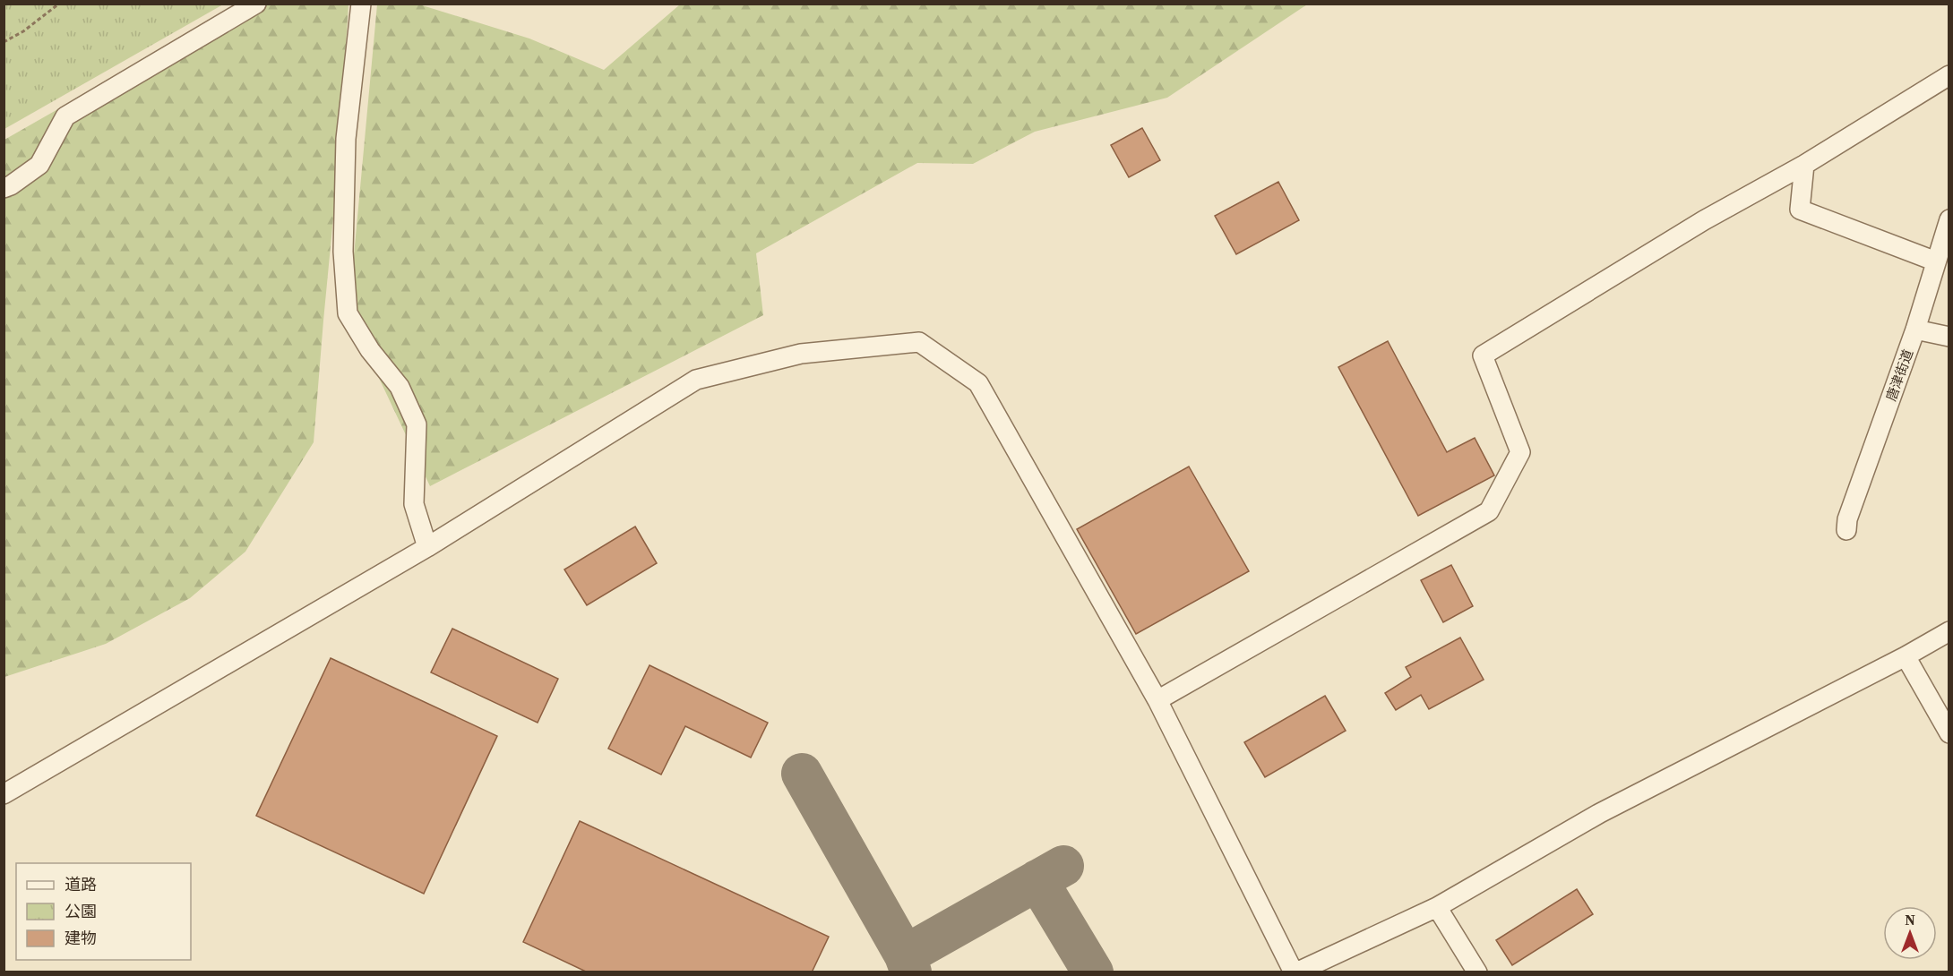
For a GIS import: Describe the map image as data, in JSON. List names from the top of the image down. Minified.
{"streets":{"street":["唐津街道"]},"legend":["道路","公園","建物"],"north":"top"}
